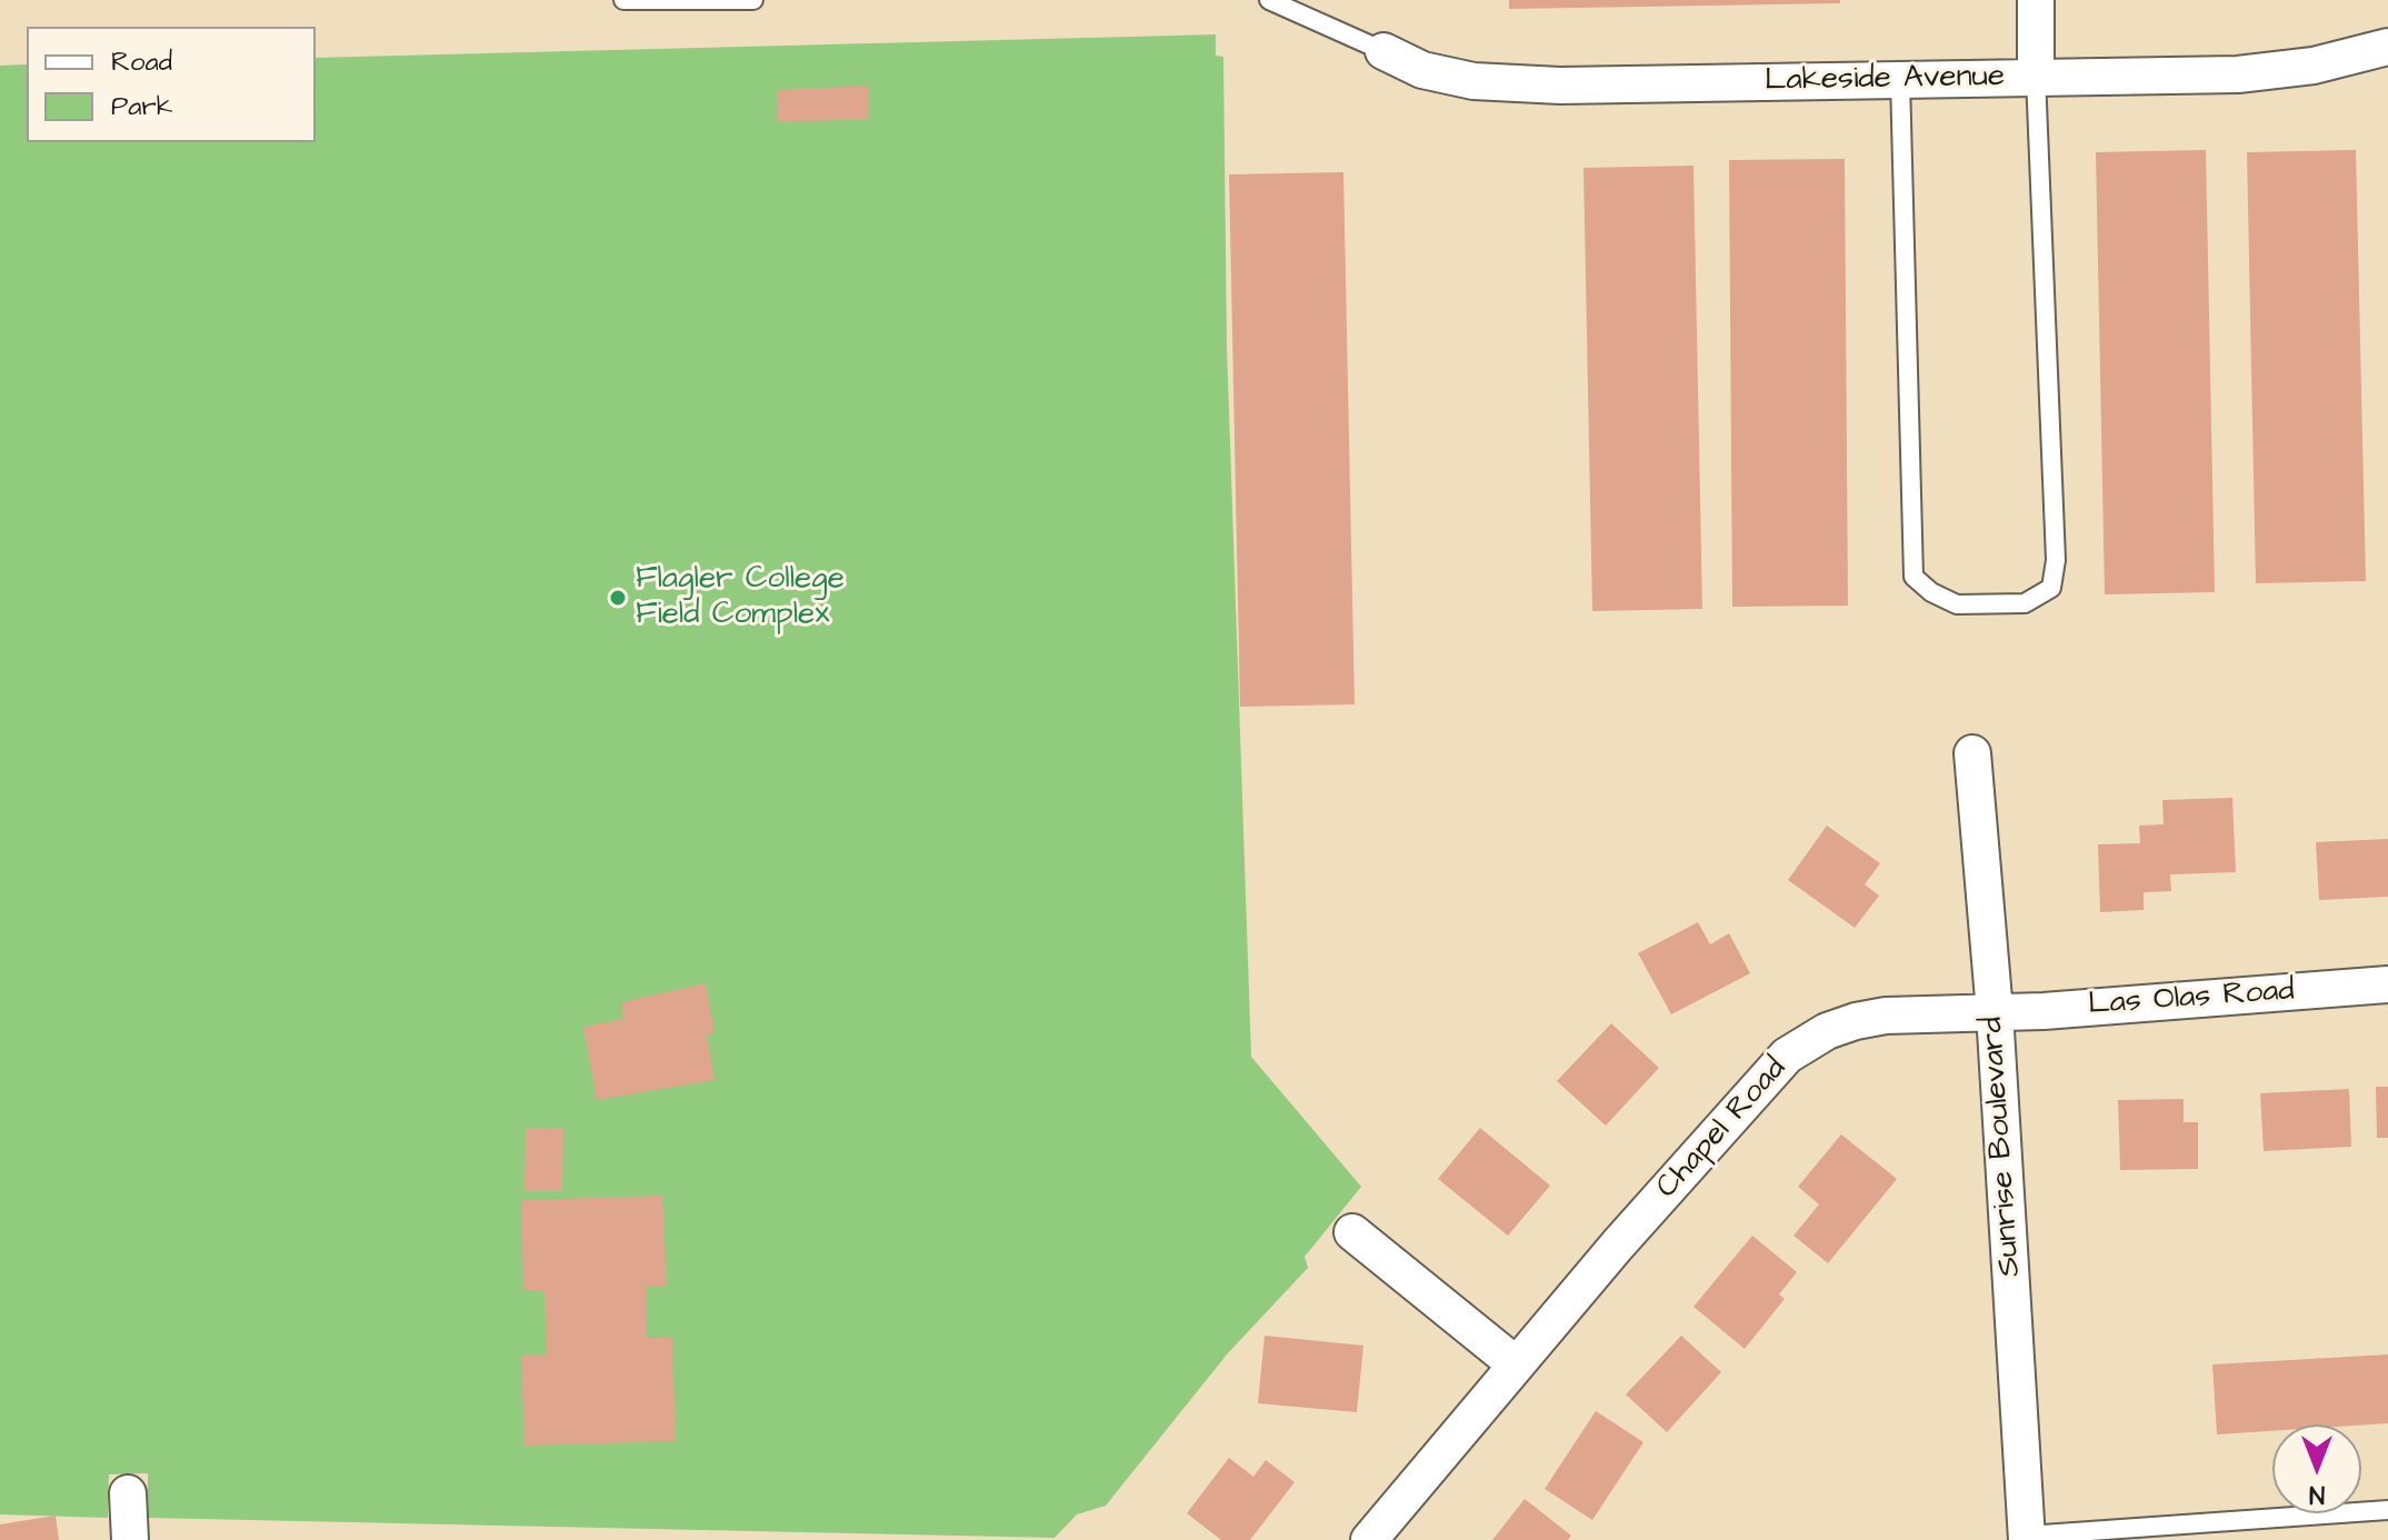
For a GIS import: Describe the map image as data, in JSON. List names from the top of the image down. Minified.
{"streets":{"street":["Lakeside Avenue","Las Olas Road","Chapel Road","Sunrise Boulevard"]},"crossings":[["Las Olas Road","Chapel Road"],["Las Olas Road","Sunrise Boulevard"],["Chapel Road","Sunrise Boulevard"]],"places":["Flagler College Field Complex"],"legend":["Road","Park"],"north":"bottom"}
